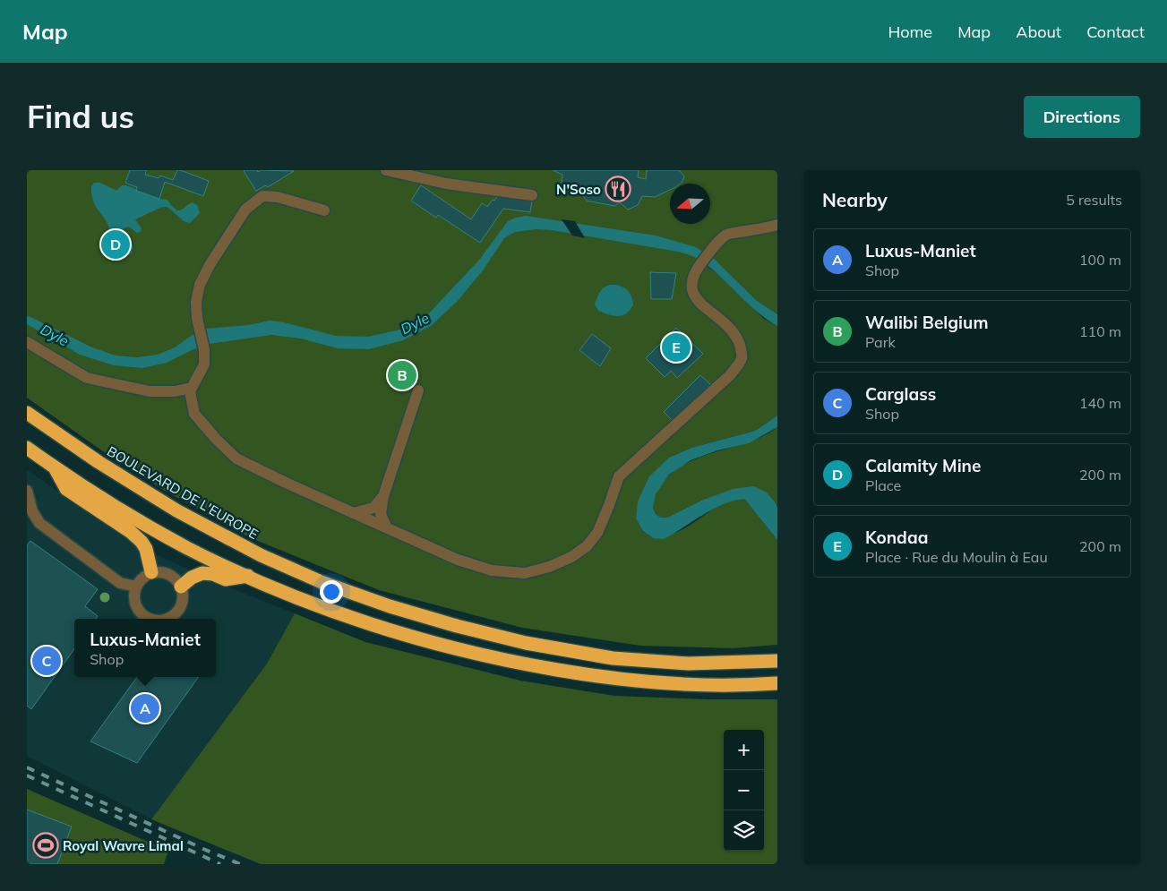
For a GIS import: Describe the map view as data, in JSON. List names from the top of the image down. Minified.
{"streets":{"highway":["BOULEVARD DE L'EUROPE"]},"water":["Dyle"],"places":{"restaurant":["N'Soso"],"sports":["Royal Wavre Limal"]},"north":"left","page":{"header":"Map","nav":["Home","Map","About","Contact"],"buttons":"Directions","title":"Find us","heading":["Nearby","5 results"],"pins":["D","E","B","C","A"],"list":[{"mark":"A","name":"Luxus-Maniet","note":"Shop","value":"100 m"},{"mark":"B","name":"Walibi Belgium","note":"Park","value":"110 m"},{"mark":"C","name":"Carglass","note":"Shop","value":"140 m"},{"mark":"D","name":"Calamity Mine","note":"Place","value":"200 m"},{"mark":"E","name":"Kondaa","note":"Place · Rue du Moulin à Eau","value":"200 m"}],"popup":["Luxus-Maniet","Shop"],"map_buttons":["+","−"]}}
